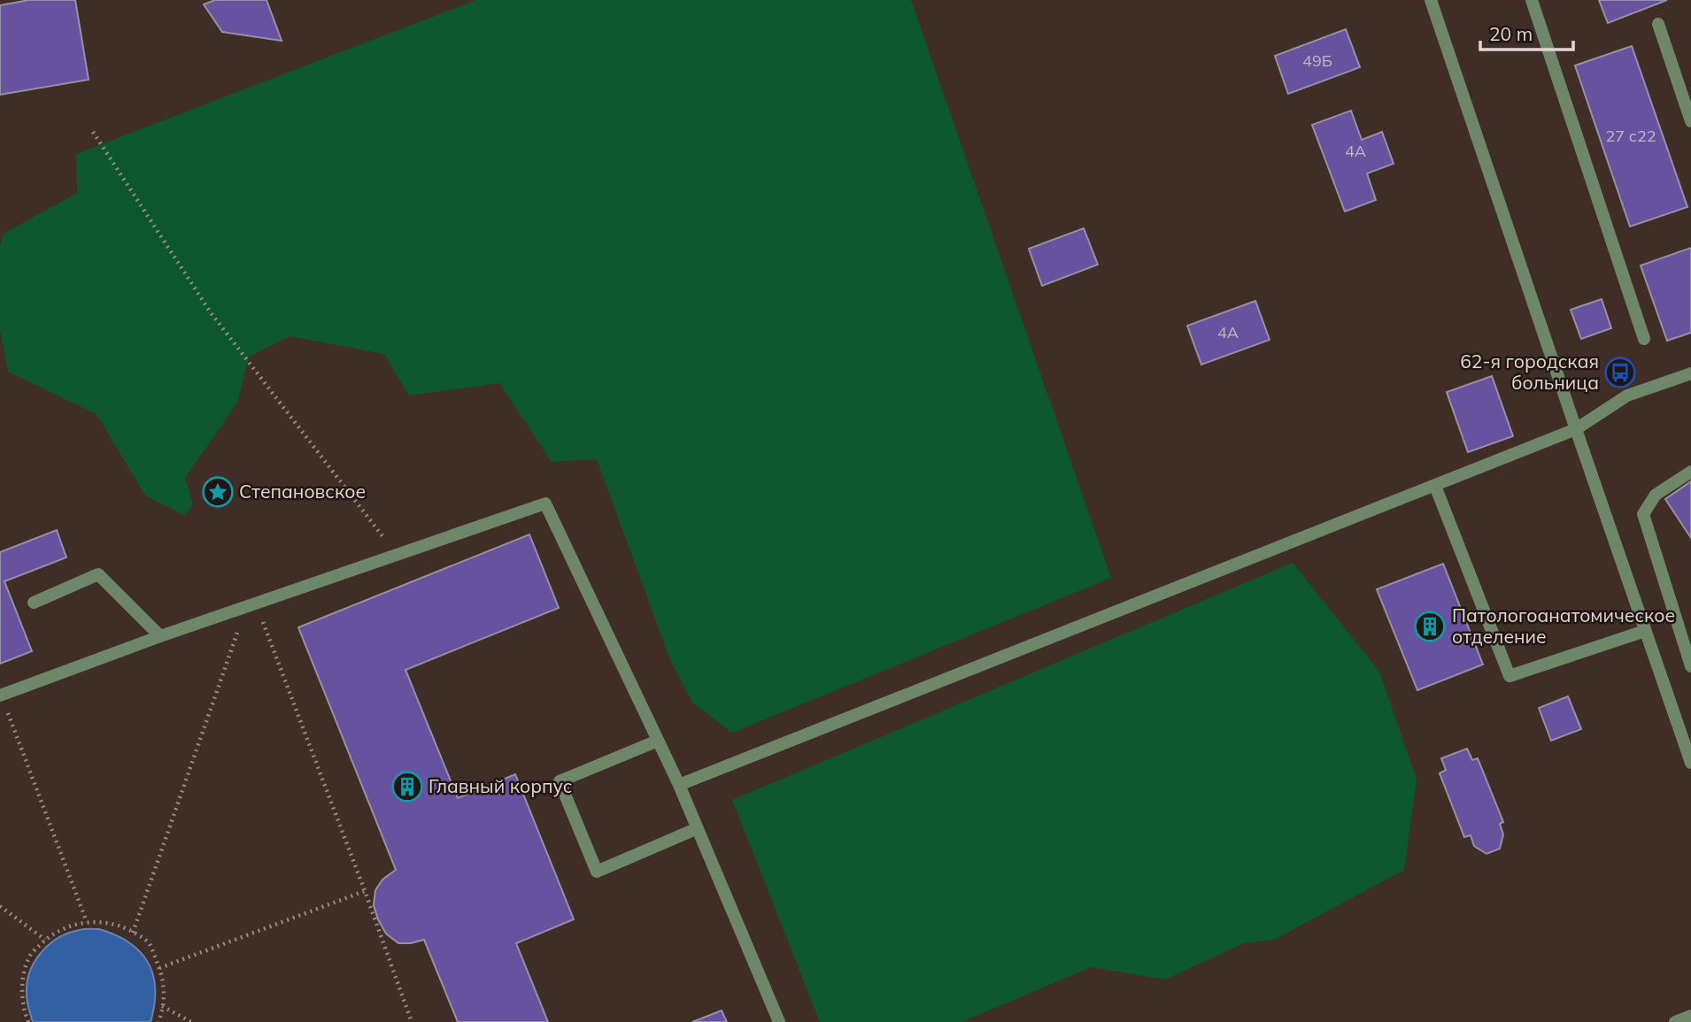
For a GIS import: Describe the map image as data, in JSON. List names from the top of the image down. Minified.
{"places":{"bus stop":["62-я городская больница"],"place":["Степановское"],"building":["Патологоанатомическое отделение","Главный корпус"]},"house_numbers":["49Б","27 с22","4А","4А"],"scale_bar":"20 m"}
